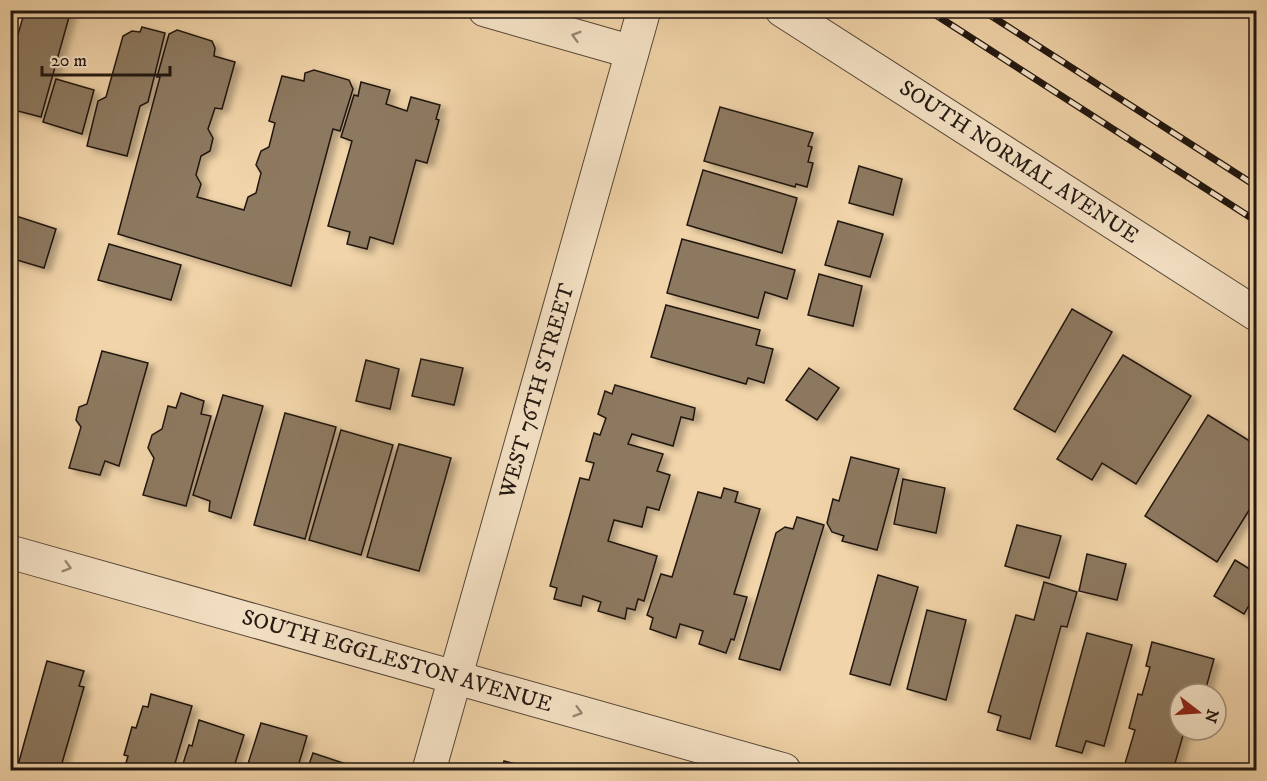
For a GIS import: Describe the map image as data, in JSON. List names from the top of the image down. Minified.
{"streets":{"street":["SOUTH NORMAL AVENUE","WEST 76TH STREET","SOUTH EGGLESTON AVENUE"]},"crossings":[["WEST 76TH STREET","SOUTH EGGLESTON AVENUE"]],"one_way":["SOUTH EGGLESTON AVENUE"],"scale_bar":"20 m","north":"right"}
